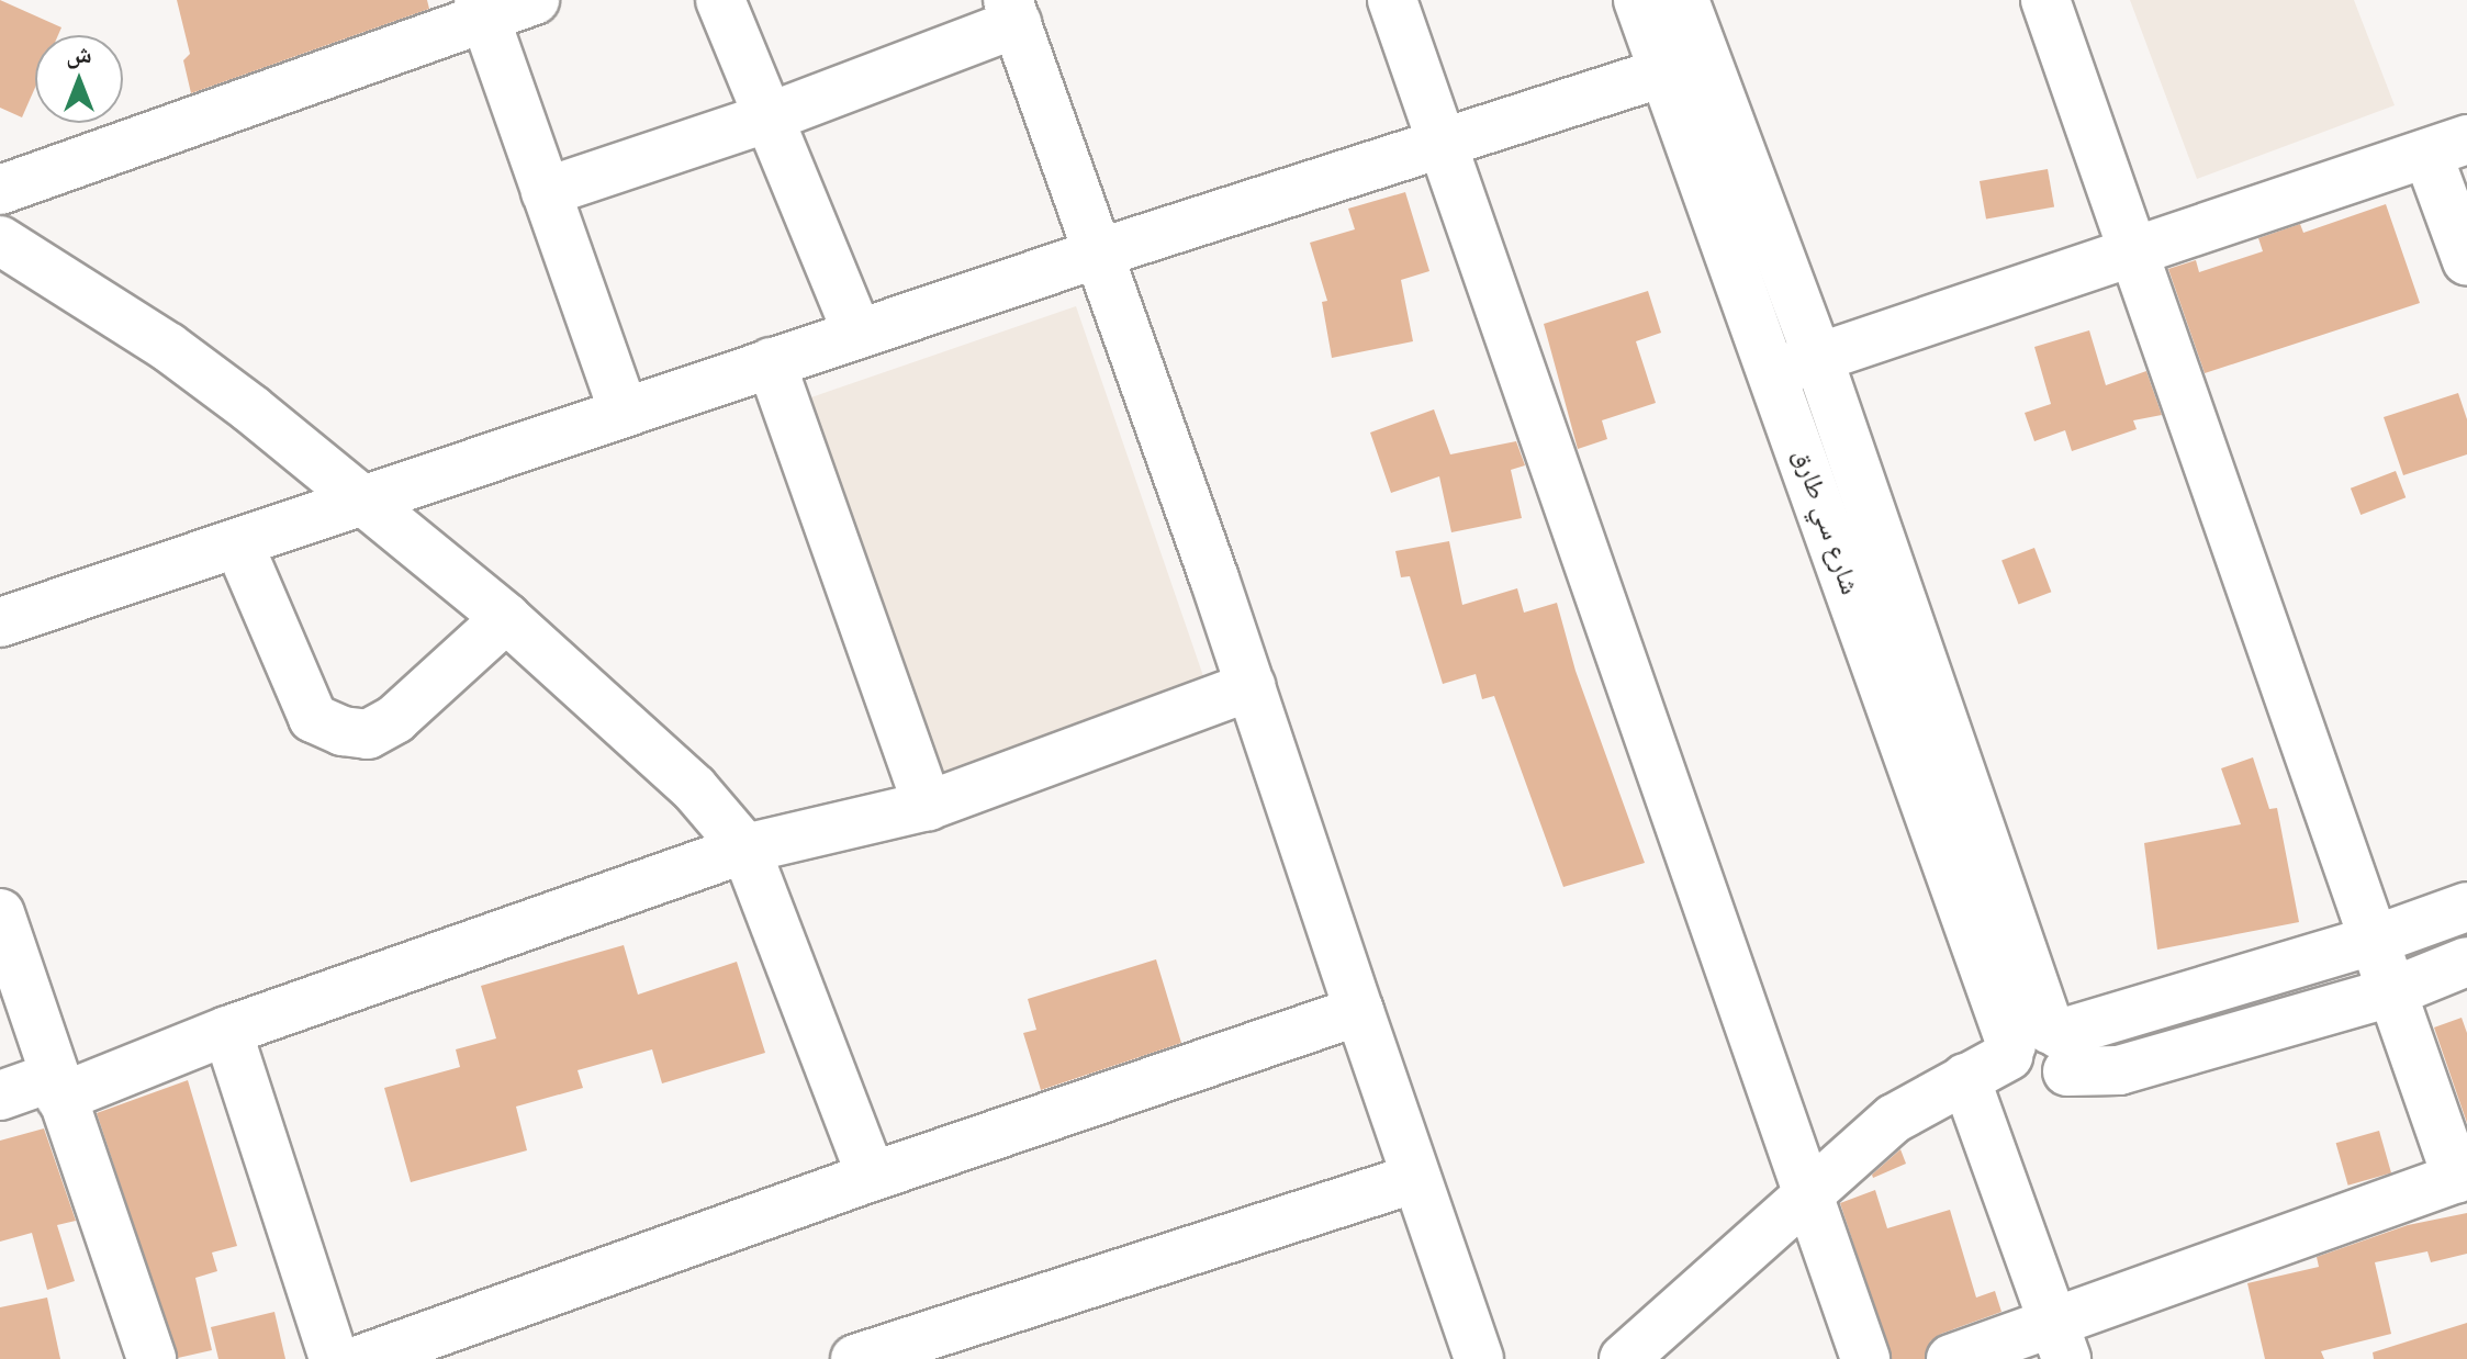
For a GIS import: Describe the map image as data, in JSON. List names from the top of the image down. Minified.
{"streets":{"street":["شارع سي طارق"]},"north":"top"}
